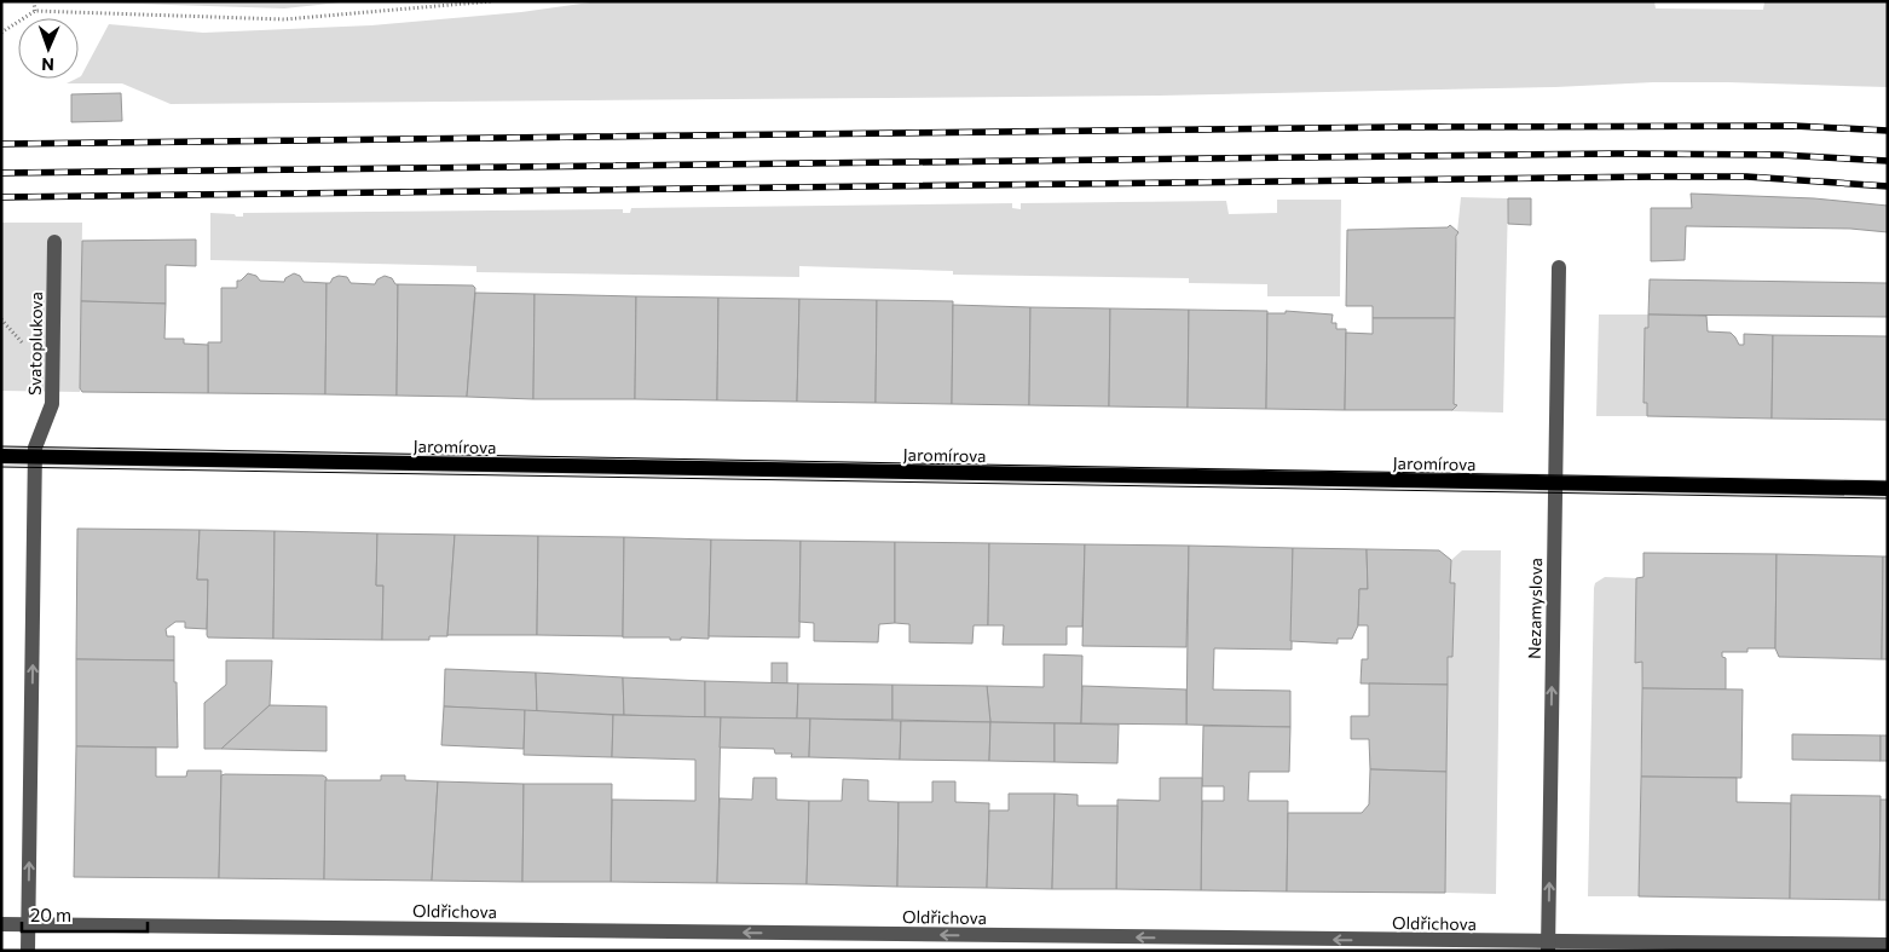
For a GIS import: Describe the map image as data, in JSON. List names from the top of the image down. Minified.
{"streets":{"main road":["Jaromírova"],"street":["Svatoplukova","Nezamyslova","Oldřichova"]},"crossings":[["Svatoplukova","Jaromírova"],["Svatoplukova","Oldřichova"],["Jaromírova","Nezamyslova"],["Nezamyslova","Oldřichova"]],"one_way":["Svatoplukova","Nezamyslova","Oldřichova"],"scale_bar":"20 m","north":"bottom"}
